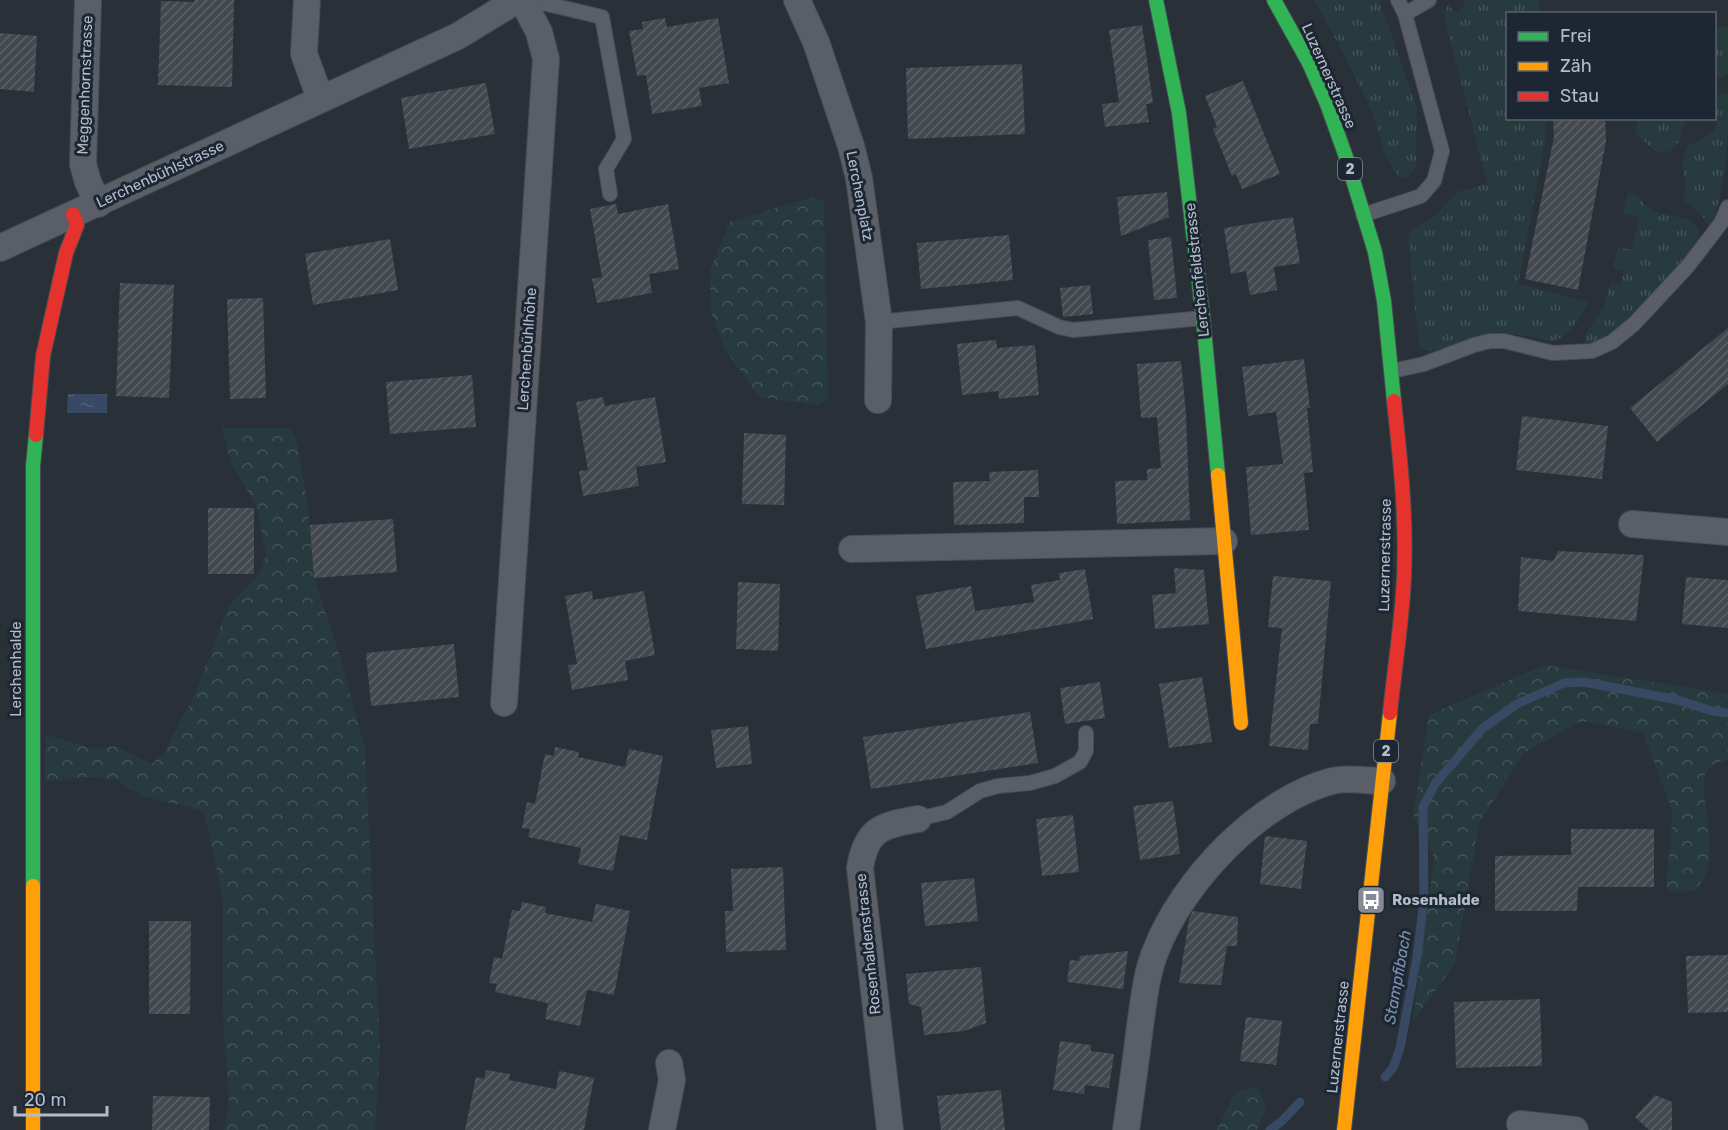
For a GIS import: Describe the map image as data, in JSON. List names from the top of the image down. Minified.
{"streets":{"street":["Luzernerstrasse","Meggenhornstrasse","2","Lerchenbühlstrasse","Lerchenplatz","Lerchenfeldstrasse","Lerchenbühlhöhe","Lerchenhalde","Rosenhaldenstrasse"]},"crossings":[["Meggenhornstrasse","Lerchenbühlstrasse"],["Lerchenbühlstrasse","Lerchenhalde"]],"water":["Stampfibach"],"places":{"bus stop":["Rosenhalde"]},"legend":["Frei","Zäh","Stau"],"scale_bar":"20 m"}
